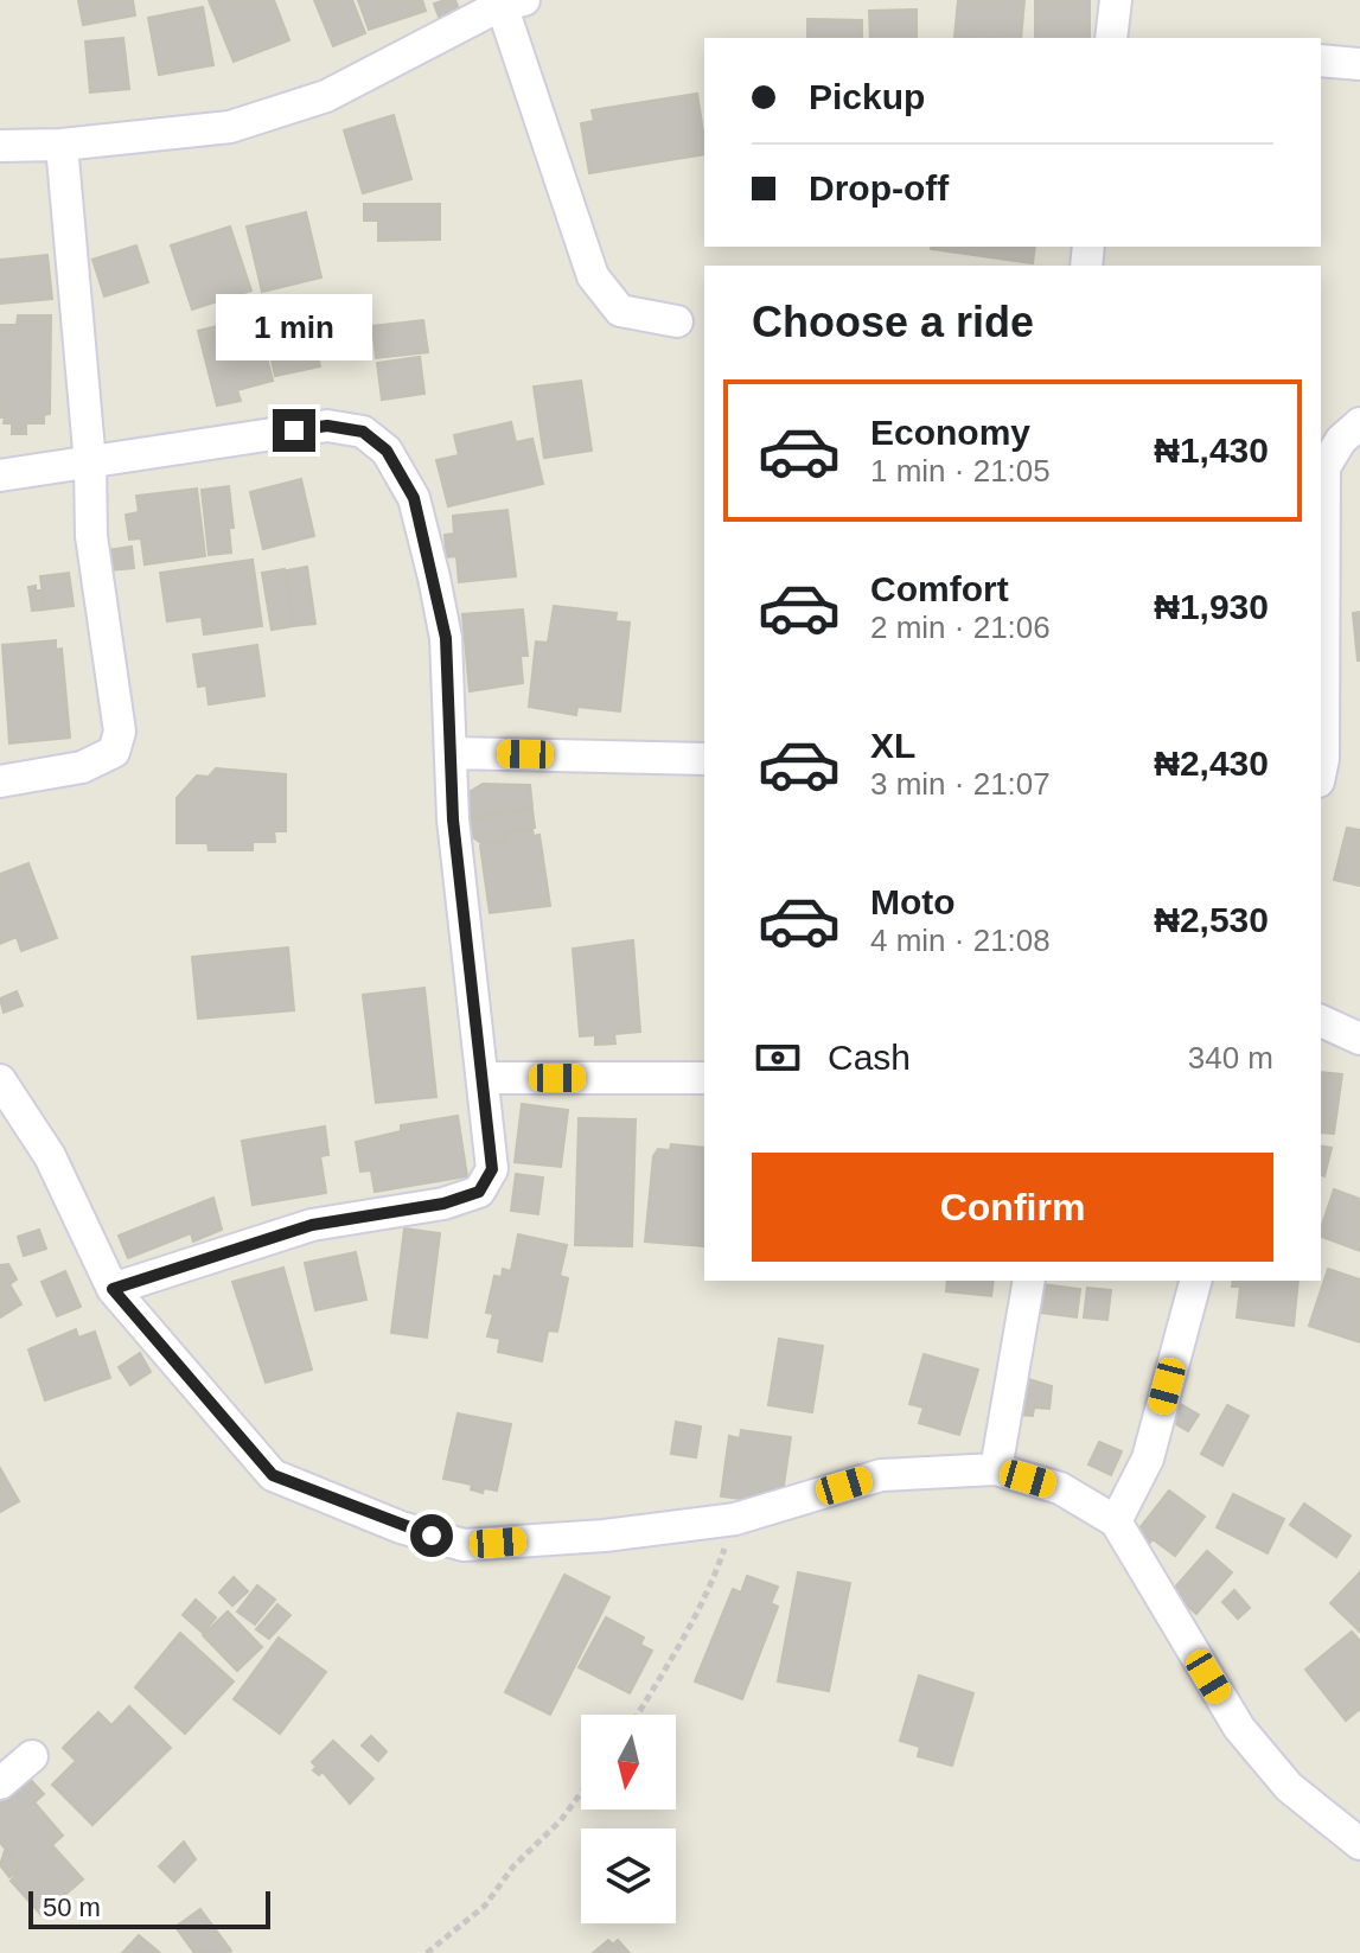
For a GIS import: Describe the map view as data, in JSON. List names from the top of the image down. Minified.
{"scale_bar":"50 m","north":"bottom","page":{"banner":["Pickup","Drop-off"],"heading":"Choose a ride","bubble":"1 min","list":[{"name":"Economy","note":"1 min · 21:05","value":"₦1,430"},{"name":"Comfort","note":"2 min · 21:06","value":"₦1,930"},{"name":"XL","note":"3 min · 21:07","value":"₦2,430"},{"name":"Moto","note":"4 min · 21:08","value":"₦2,530"}],"pay":["Cash","340 m"],"buttons":"Confirm","scale":"50 m"}}
